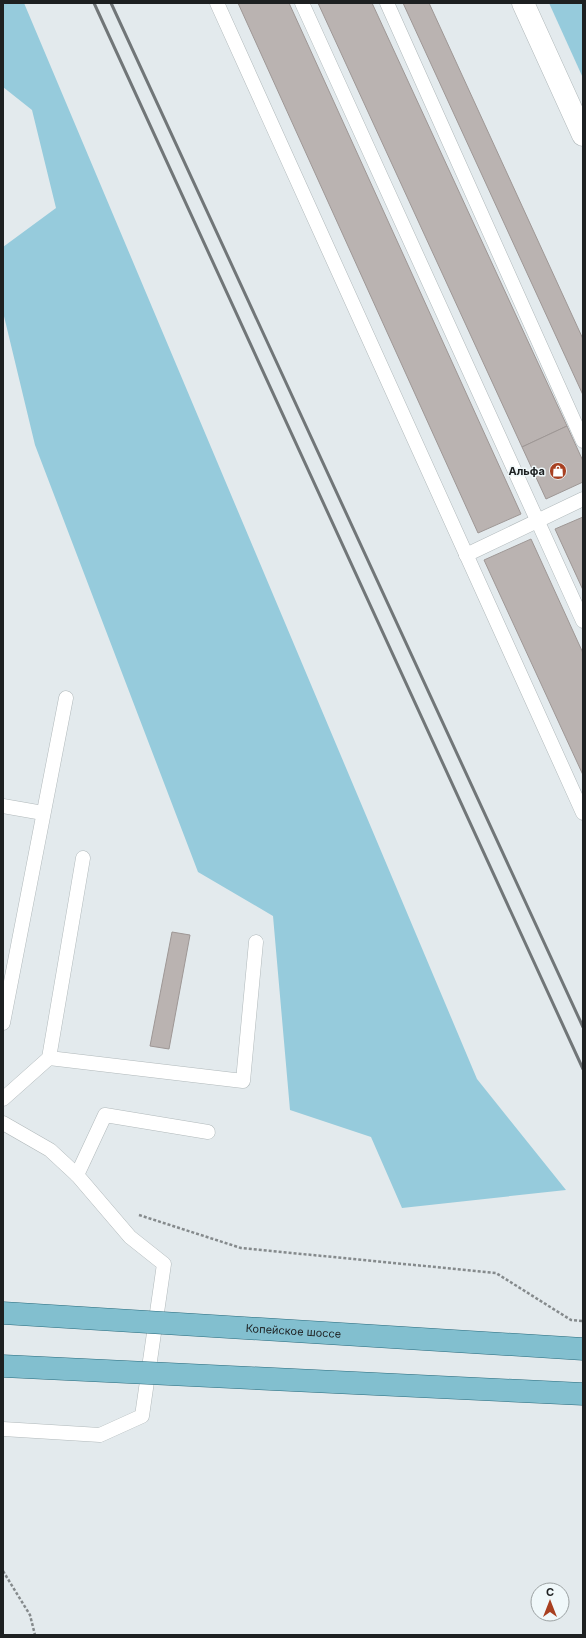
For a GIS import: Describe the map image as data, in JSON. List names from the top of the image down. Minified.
{"streets":{"main road":["Копейское шоссе"]},"places":{"shop":["Альфа"]},"north":"top"}
